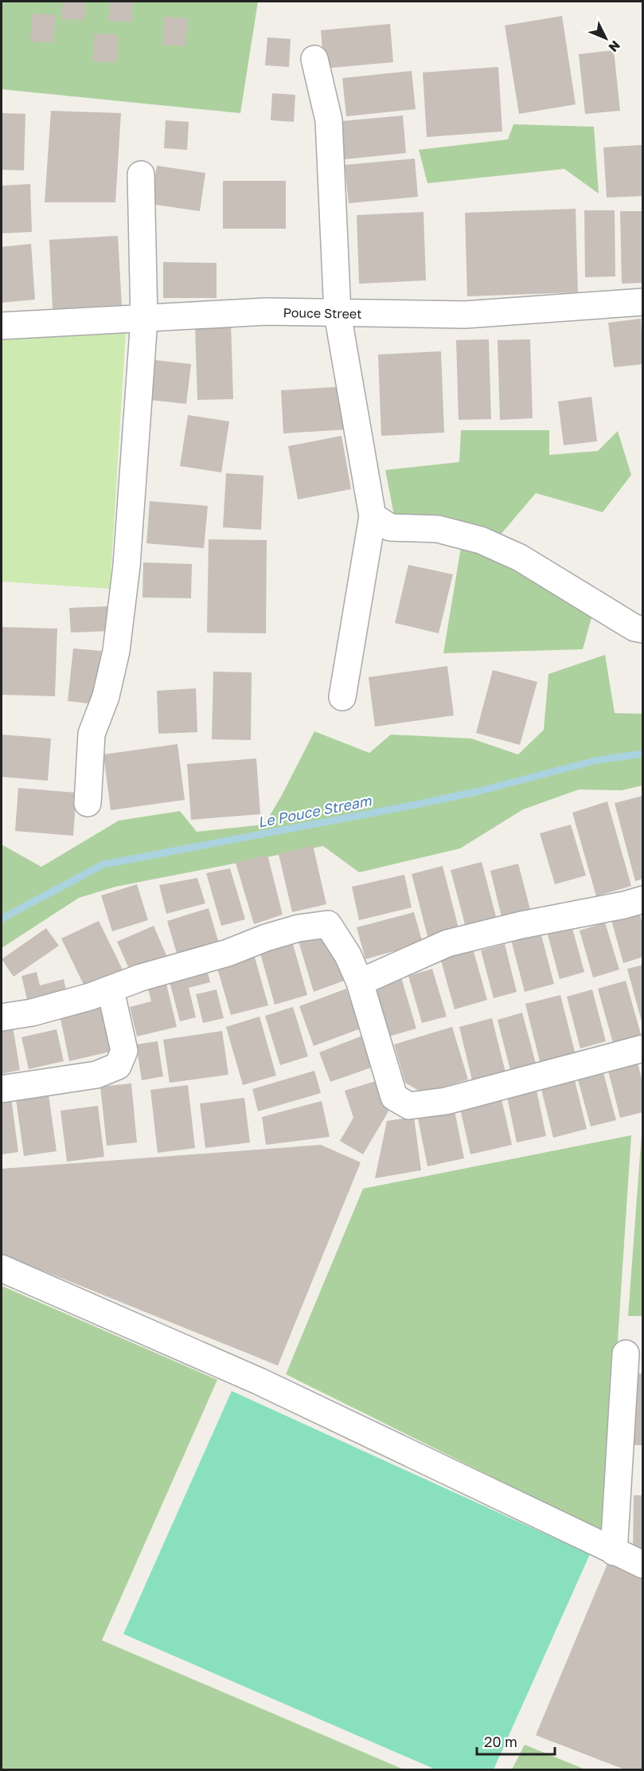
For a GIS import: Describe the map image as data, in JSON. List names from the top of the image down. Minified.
{"streets":{"street":["Pouce Street"]},"water":["Le Pouce Stream"],"scale_bar":"20 m","north":"bottom right"}
